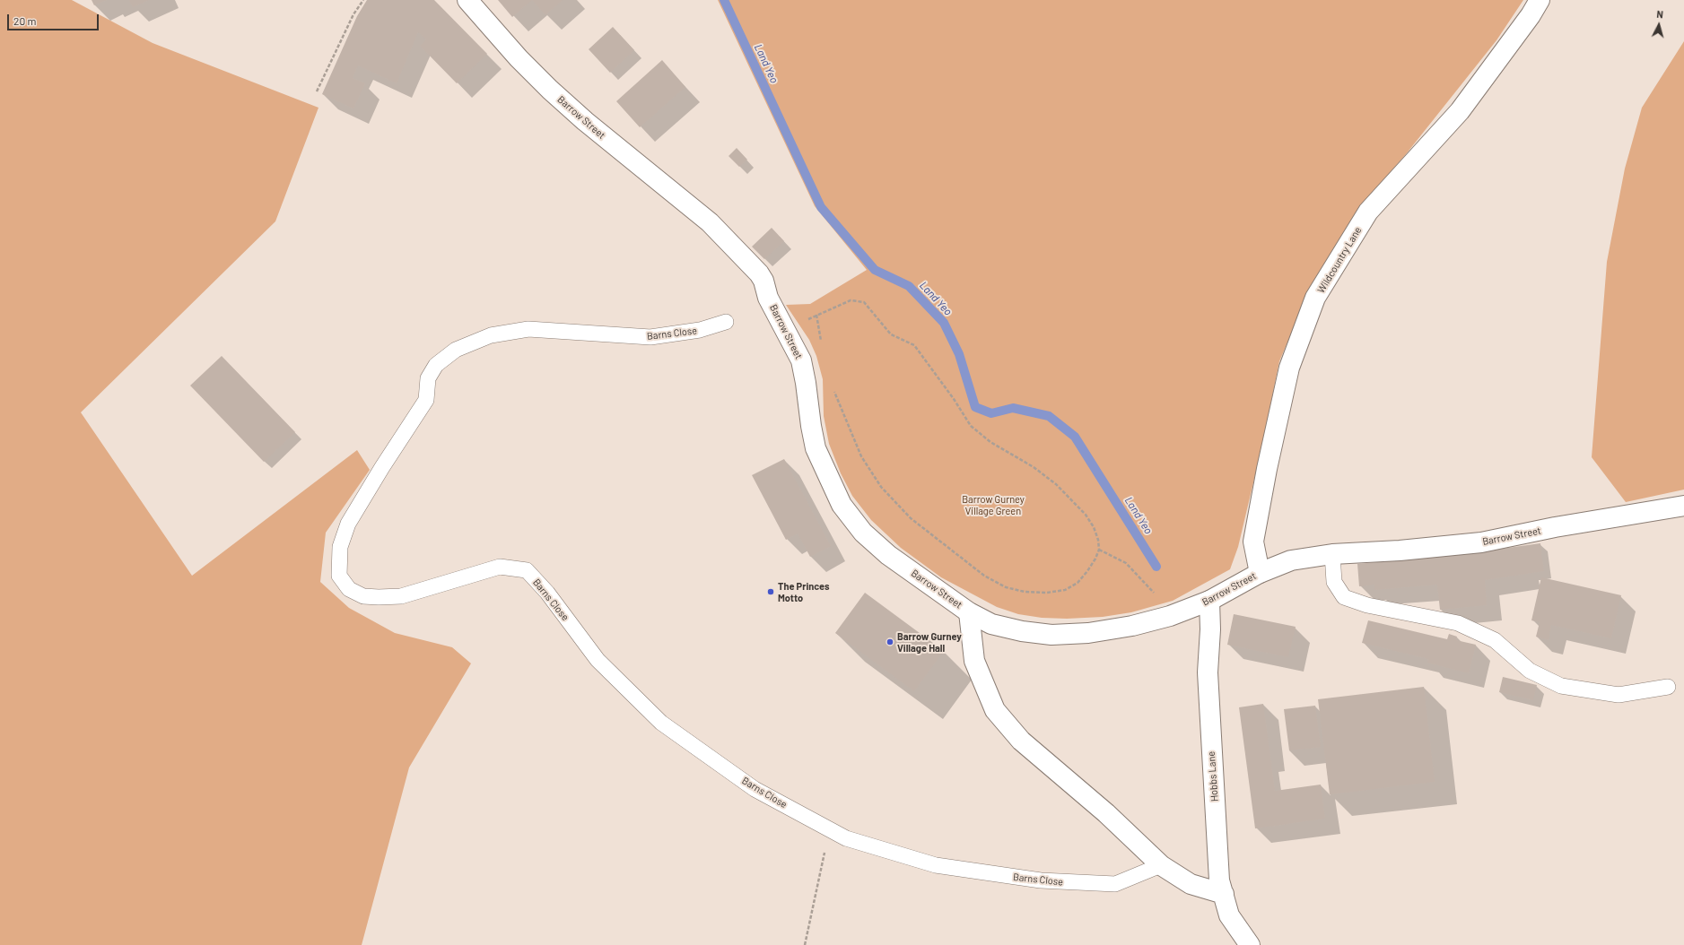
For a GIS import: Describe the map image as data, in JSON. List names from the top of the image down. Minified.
{"streets":{"main road":["Barrow Street","Wildcountry Lane","Hobbs Lane"],"lane":["Barns Close"]},"crossings":[["Barrow Street","Wildcountry Lane"],["Barrow Street","Hobbs Lane"]],"water":["Land Yeo"],"parks":["Barrow Gurney Village Green"],"places":["The Princes Motto","Barrow Gurney Village Hall"],"scale_bar":"20 m","north":"top"}
